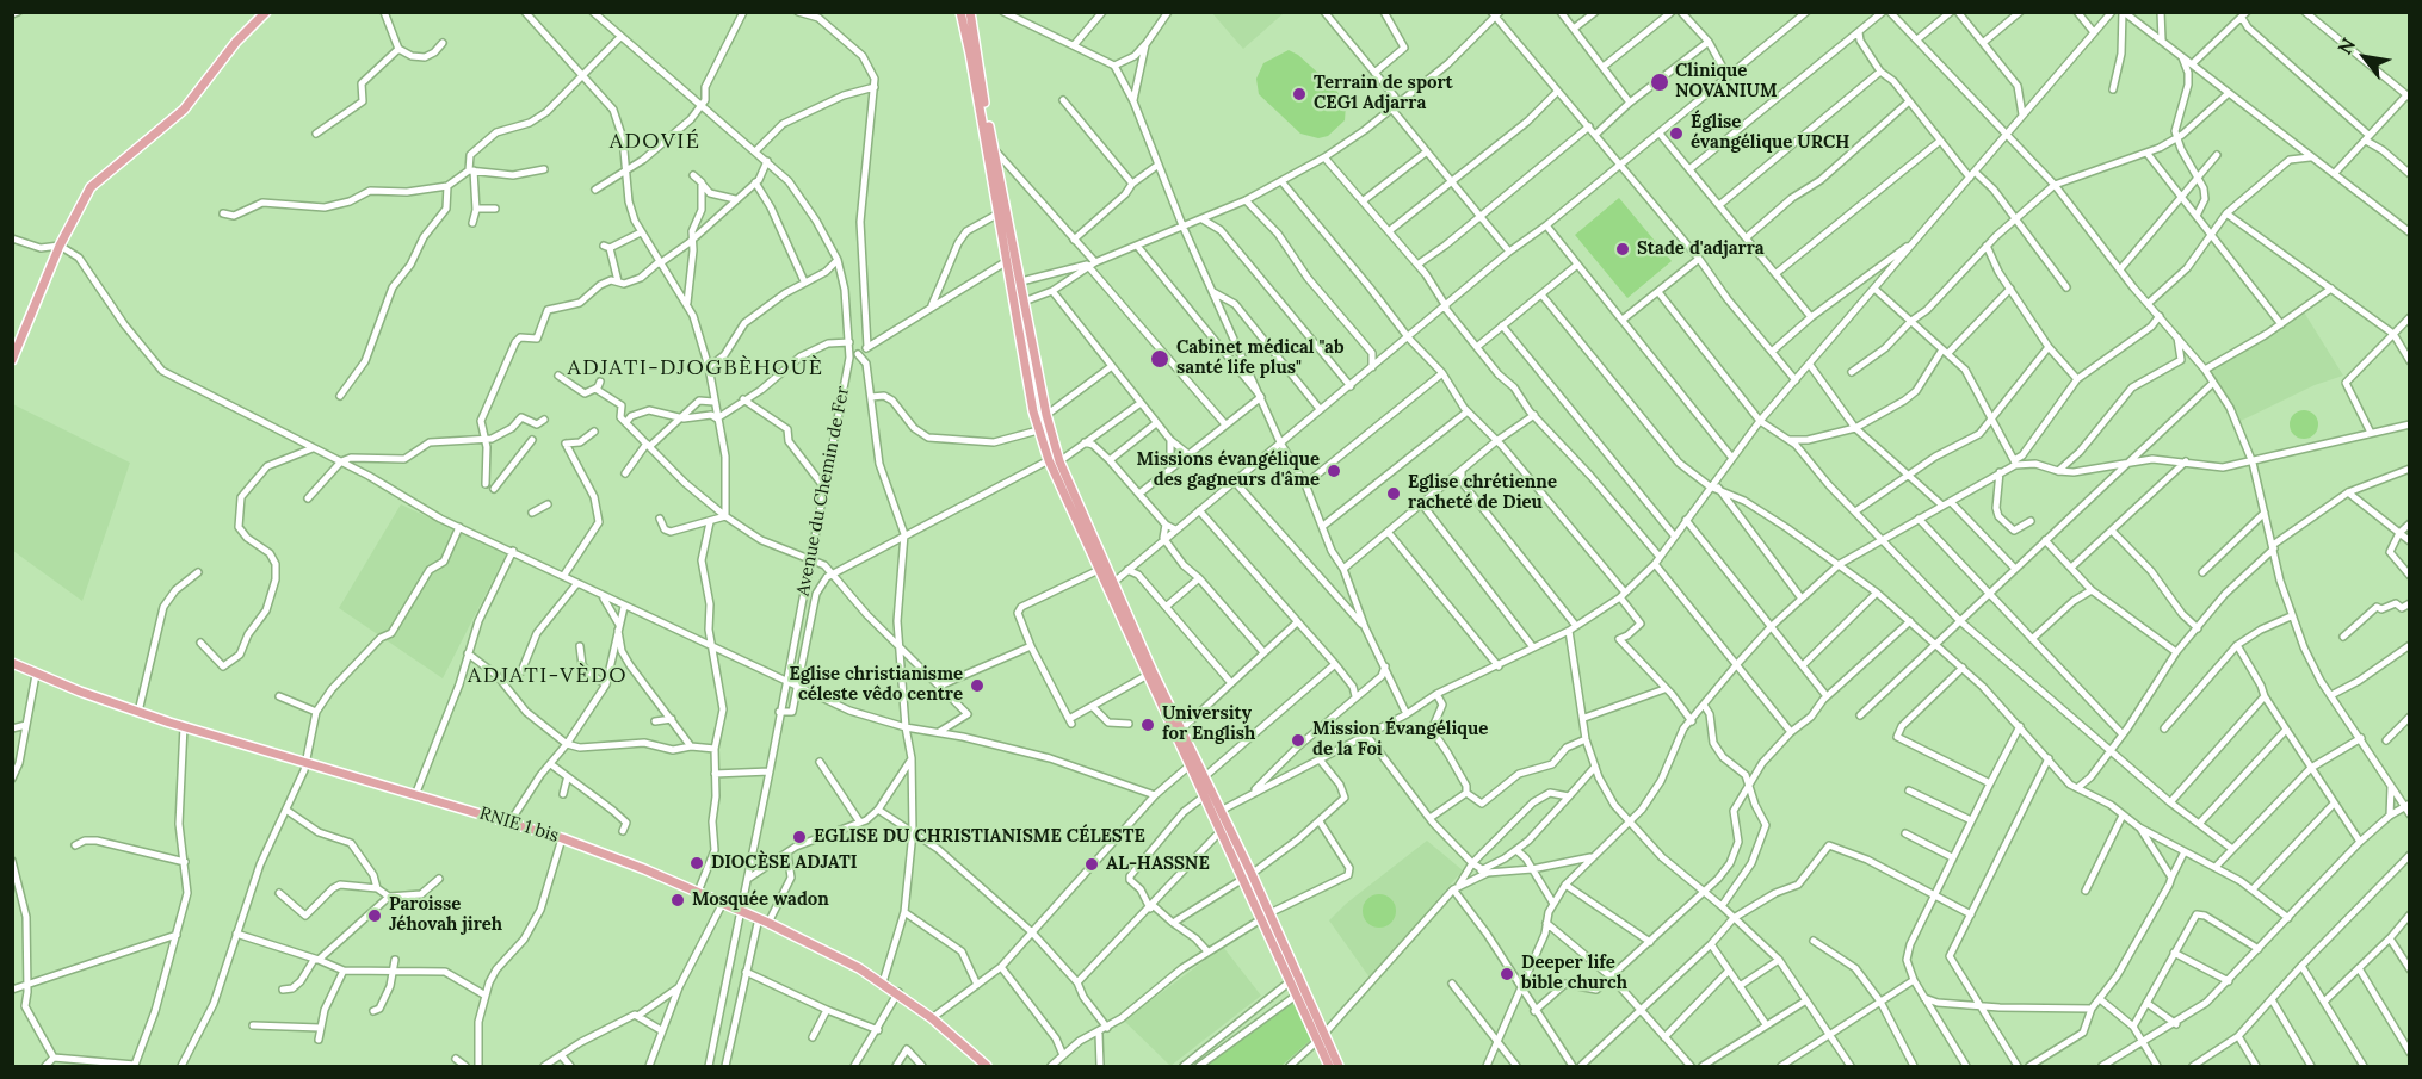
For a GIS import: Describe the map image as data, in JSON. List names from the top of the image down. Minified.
{"streets":{"main road":["RNIE 1 bis"],"street":["Avenue du Chemin de Fer"]},"crossings":[["Avenue du Chemin de Fer","RNIE 1 bis"]],"districts":["ADOVIÉ","ADJATI-DJOGBÈHOUÈ","ADJATI-VÈDO"],"places":["Clinique NOVANIUM","Terrain de sport CEG1 Adjarra","Église évangélique URCH","Stade d'adjarra","Cabinet médical \"ab santé life plus\"","Missions évangélique des gagneurs d'âme","Eglise chrétienne racheté de Dieu","Eglise christianisme céleste vêdo centre","University for English","Mission Évangélique de la Foi","EGLISE DU CHRISTIANISME CÉLESTE","DIOCÈSE ADJATI","AL-HASSNE","Mosquée wadon","Paroisse Jéhovah jireh","Deeper life bible church"],"north":"top left"}
